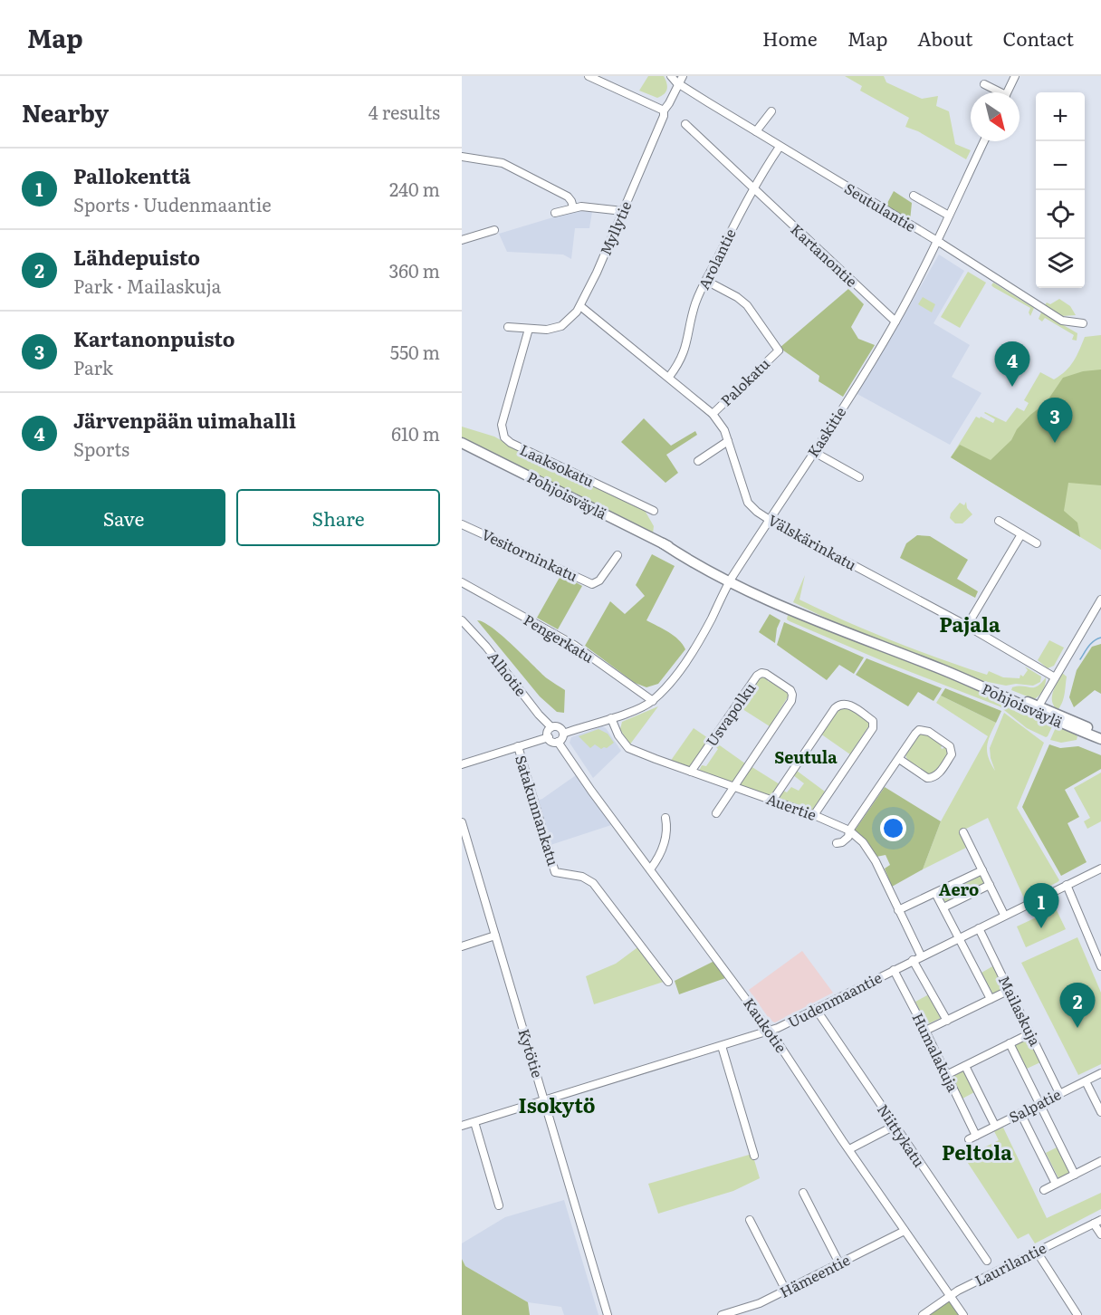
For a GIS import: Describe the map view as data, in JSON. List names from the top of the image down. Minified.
{"streets":{"main road":["Pohjoisväylä"],"street":["Seutulantie","Myllytie","Kartanontie","Arolantie","Palokatu","Kaskitie","Laaksokatu","Välskärinkatu","Vesitorninkatu","Pengerkatu","Alhotie","Usvapolku","Auertie","Satakunnankatu","Uudenmaantie","Mailaskuja","Kaukotie","Humalakuja","Kytötie","Salpatie","Niittykatu","Laurilantie","Hämeentie"]},"crossings":[["Seutulantie","Myllytie"],["Seutulantie","Arolantie"],["Seutulantie","Kaskitie"],["Myllytie","Laaksokatu"],["Myllytie","Välskärinkatu"],["Kartanontie","Arolantie"],["Kartanontie","Kaskitie"],["Arolantie","Palokatu"],["Arolantie","Välskärinkatu"],["Palokatu","Välskärinkatu"],["Kaskitie","Pohjoisväylä"],["Kaskitie","Välskärinkatu"],["Kaskitie","Pengerkatu"],["Kaskitie","Alhotie"],["Kaskitie","Auertie"],["Kaskitie","Kaukotie"],["Alhotie","Kaukotie"],["Usvapolku","Auertie"],["Auertie","Uudenmaantie"],["Uudenmaantie","Mailaskuja"],["Uudenmaantie","Kaukotie"],["Uudenmaantie","Humalakuja"],["Uudenmaantie","Kytötie"],["Uudenmaantie","Niittykatu"],["Mailaskuja","Salpatie"],["Kaukotie","Laurilantie"],["Kaukotie","Hämeentie"],["Humalakuja","Salpatie"]],"districts":["Pajala","Seutula","Aero","Isokytö","Peltola"],"north":"bottom right","page":{"header":"Map","nav":["Home","Map","About","Contact"],"heading":["Nearby","4 results"],"map_buttons":["+","−"],"list":[{"mark":"1","name":"Pallokenttä","note":"Sports · Uudenmaantie","value":"240 m"},{"mark":"2","name":"Lähdepuisto","note":"Park · Mailaskuja","value":"360 m"},{"mark":"3","name":"Kartanonpuisto","note":"Park","value":"550 m"},{"mark":"4","name":"Järvenpään uimahalli","note":"Sports","value":"610 m"}],"pins":["4","3","1","2"],"buttons":["Save","Share"]}}
